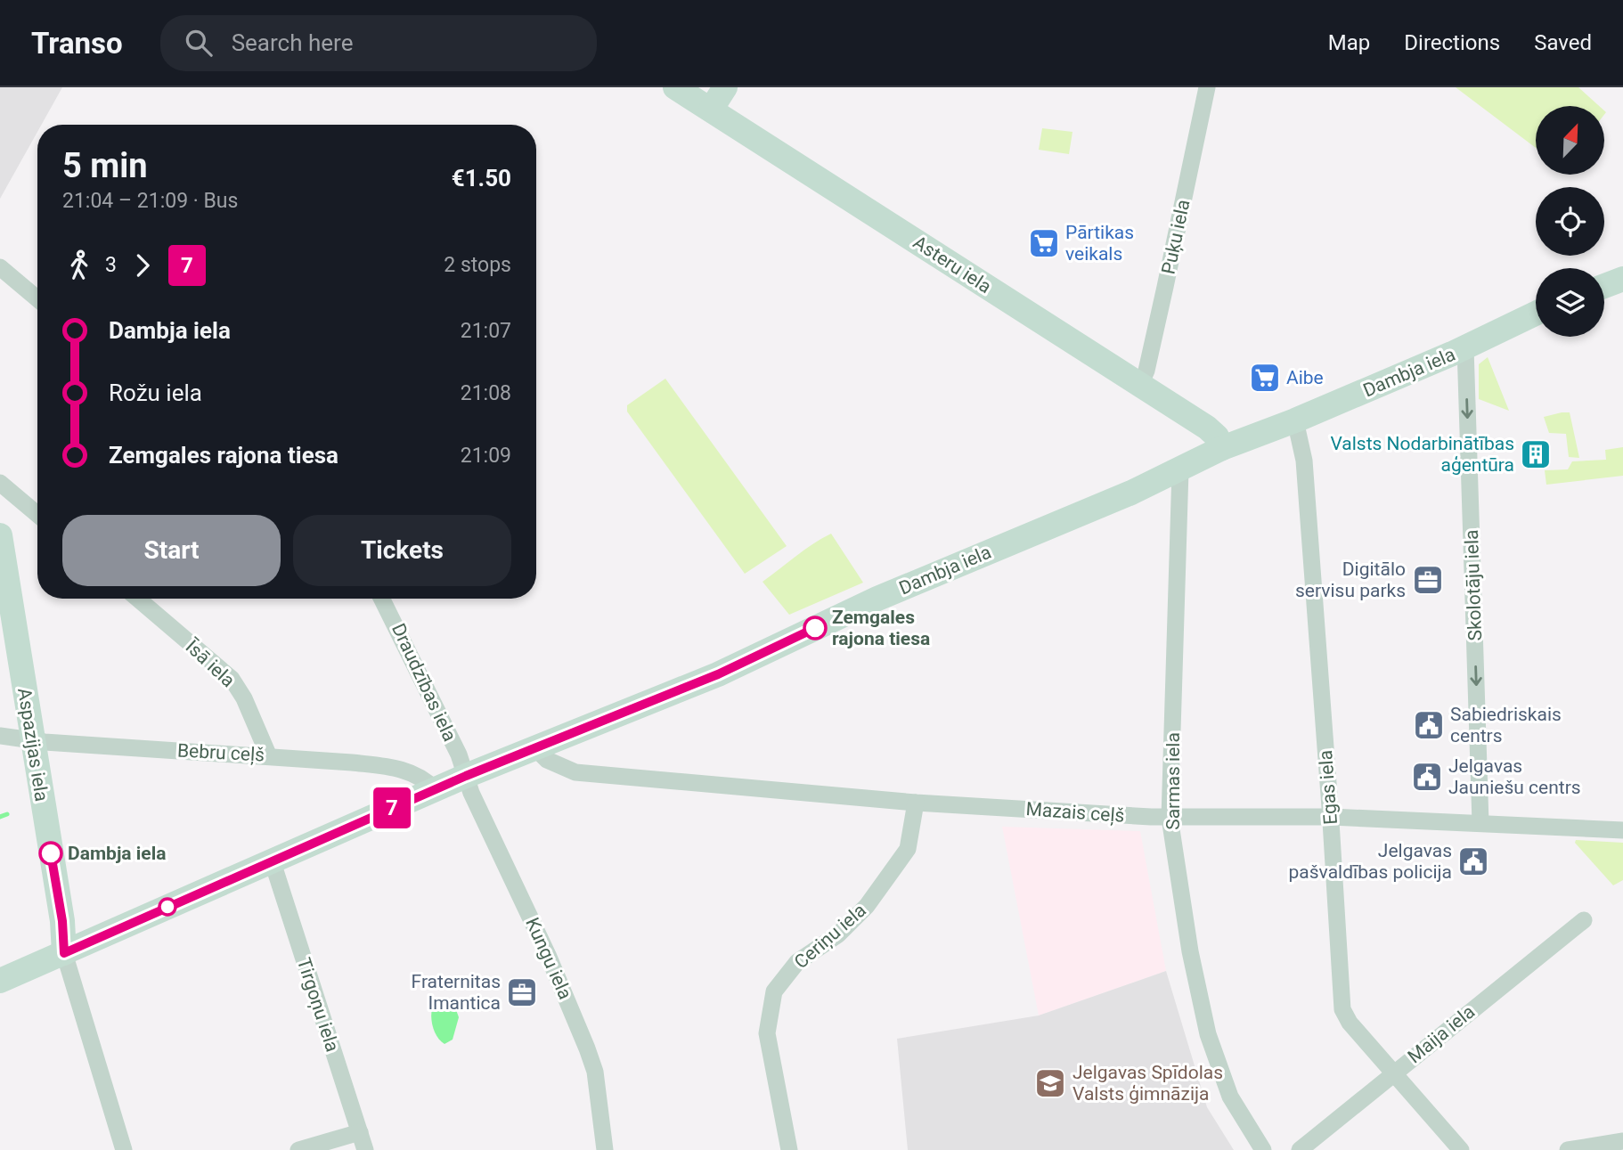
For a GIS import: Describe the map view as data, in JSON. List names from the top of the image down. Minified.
{"streets":{"street":["Puķu iela","Asteru iela","Dambja iela","Skolotāju iela","Īsā iela","Draudzības iela","Aspazijas iela","Bebru ceļš","Sarmas iela","Egas iela","Mazais ceļš","Ceriņu iela","Kungu iela","Tirgoņu iela","Maija iela"]},"crossings":[["Puķu iela","Asteru iela"],["Asteru iela","Dambja iela"],["Dambja iela","Skolotāju iela"],["Dambja iela","Draudzības iela"],["Dambja iela","Aspazijas iela"],["Dambja iela","Bebru ceļš"],["Dambja iela","Sarmas iela"],["Dambja iela","Egas iela"],["Dambja iela","Mazais ceļš"],["Dambja iela","Kungu iela"],["Dambja iela","Tirgoņu iela"],["Skolotāju iela","Mazais ceļš"],["Īsā iela","Bebru ceļš"],["Draudzības iela","Kungu iela"],["Aspazijas iela","Bebru ceļš"],["Sarmas iela","Mazais ceļš"],["Egas iela","Mazais ceļš"],["Egas iela","Maija iela"],["Mazais ceļš","Ceriņu iela"]],"one_way":["Skolotāju iela"],"places":{"supermarket":["Pārtikas veikals","Aibe"],"building":["Valsts Nodarbinātības aģentūra"],"office":["Digitālo servisu parks","Fraternitas Imantica"],"other":["Zemgales rajona tiesa","Dambja iela"],"public building":["Sabiedriskais centrs","Jelgavas Jauniešu centrs","Jelgavas pašvaldības policija"],"school or university":["Jelgavas Spīdolas Valsts ģimnāzija"]},"lines":["bus line 7"],"north":"top right","page":{"header":"Transo","search":"Search here","nav":["Map","Directions","Saved"],"on_map":"7","heading":["5 min","21:04 – 21:09 · Bus","€1.50"],"legs":["3","7","2 stops"],"list":[{"name":"Dambja iela","value":"21:07"},{"name":"Rožu iela","value":"21:08"},{"name":"Zemgales rajona tiesa","value":"21:09"}],"buttons":["Start","Tickets"]}}
